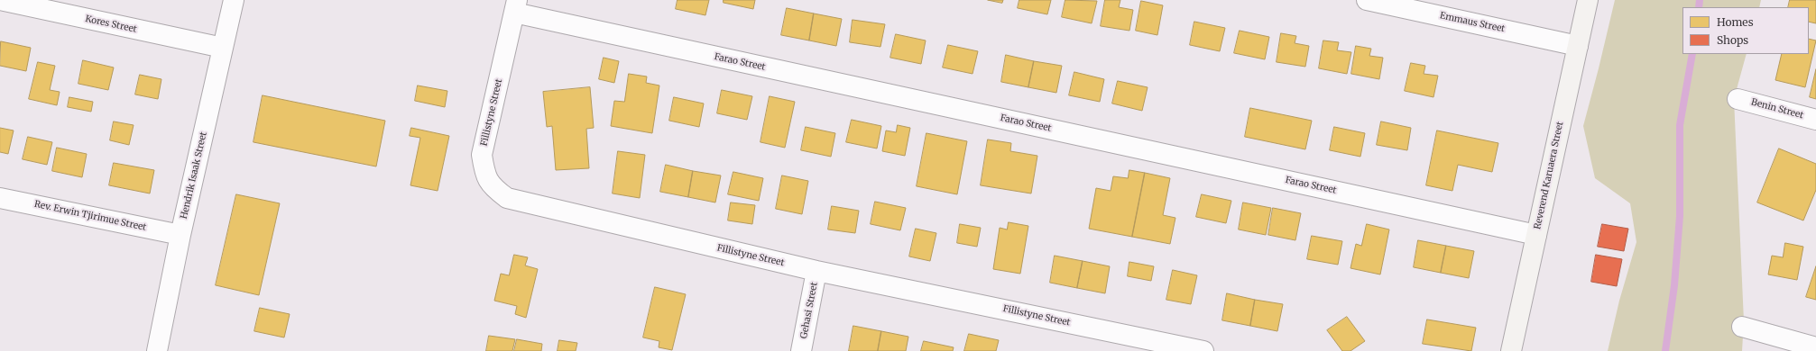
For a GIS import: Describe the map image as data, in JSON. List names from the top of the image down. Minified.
{"streets":{"street":["Emmaus Street","Kores Street","Farao Street","Benin Street","Fillistyne Street","Hendrik Isaak Street","Reverend Karuaera Street","Rev. Erwin Tjirimue Street","Gehasi Street"]},"crossings":[["Emmaus Street","Reverend Karuaera Street"],["Kores Street","Hendrik Isaak Street"],["Farao Street","Fillistyne Street"],["Farao Street","Reverend Karuaera Street"],["Fillistyne Street","Gehasi Street"],["Hendrik Isaak Street","Rev. Erwin Tjirimue Street"]],"legend":["Homes","Shops"]}
